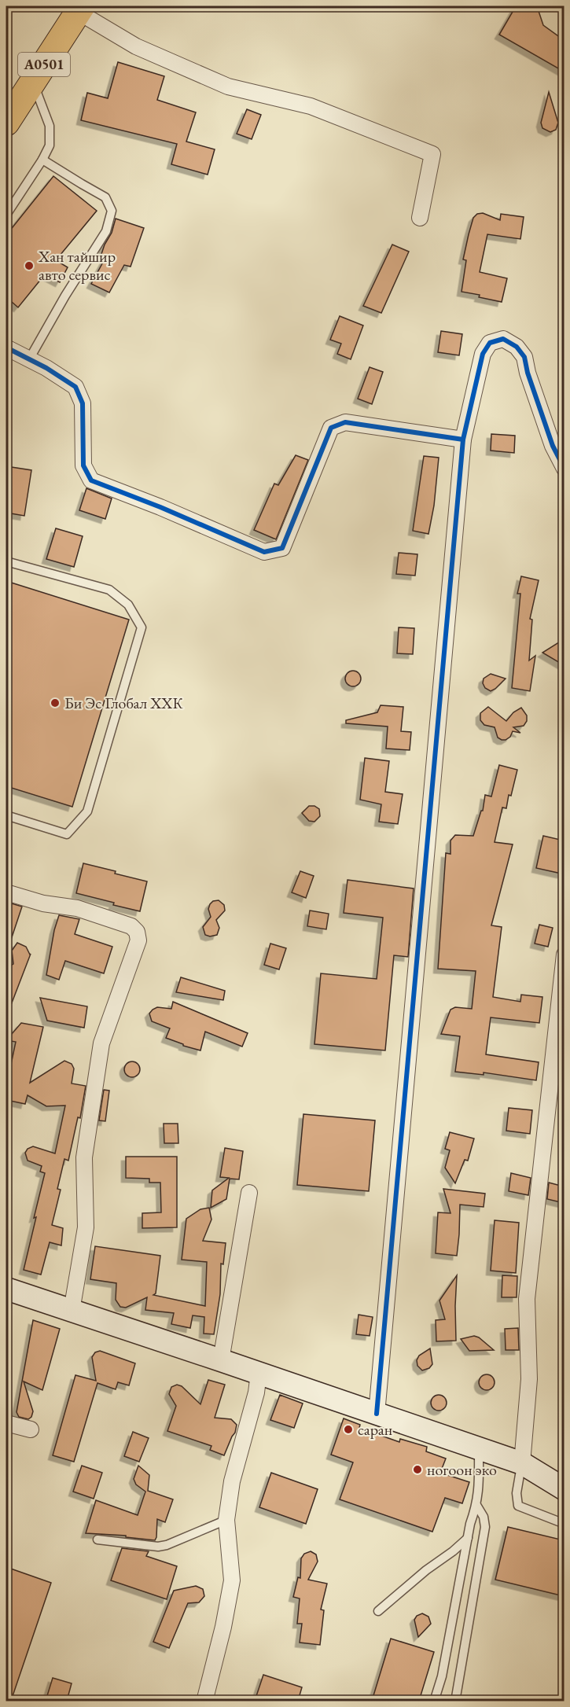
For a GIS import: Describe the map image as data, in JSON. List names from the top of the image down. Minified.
{"streets":{"highway":["A0501"]},"places":["Хан тайшир авто сервис","Би Эс Глобал ХХК","саран","ногоон эко"]}
